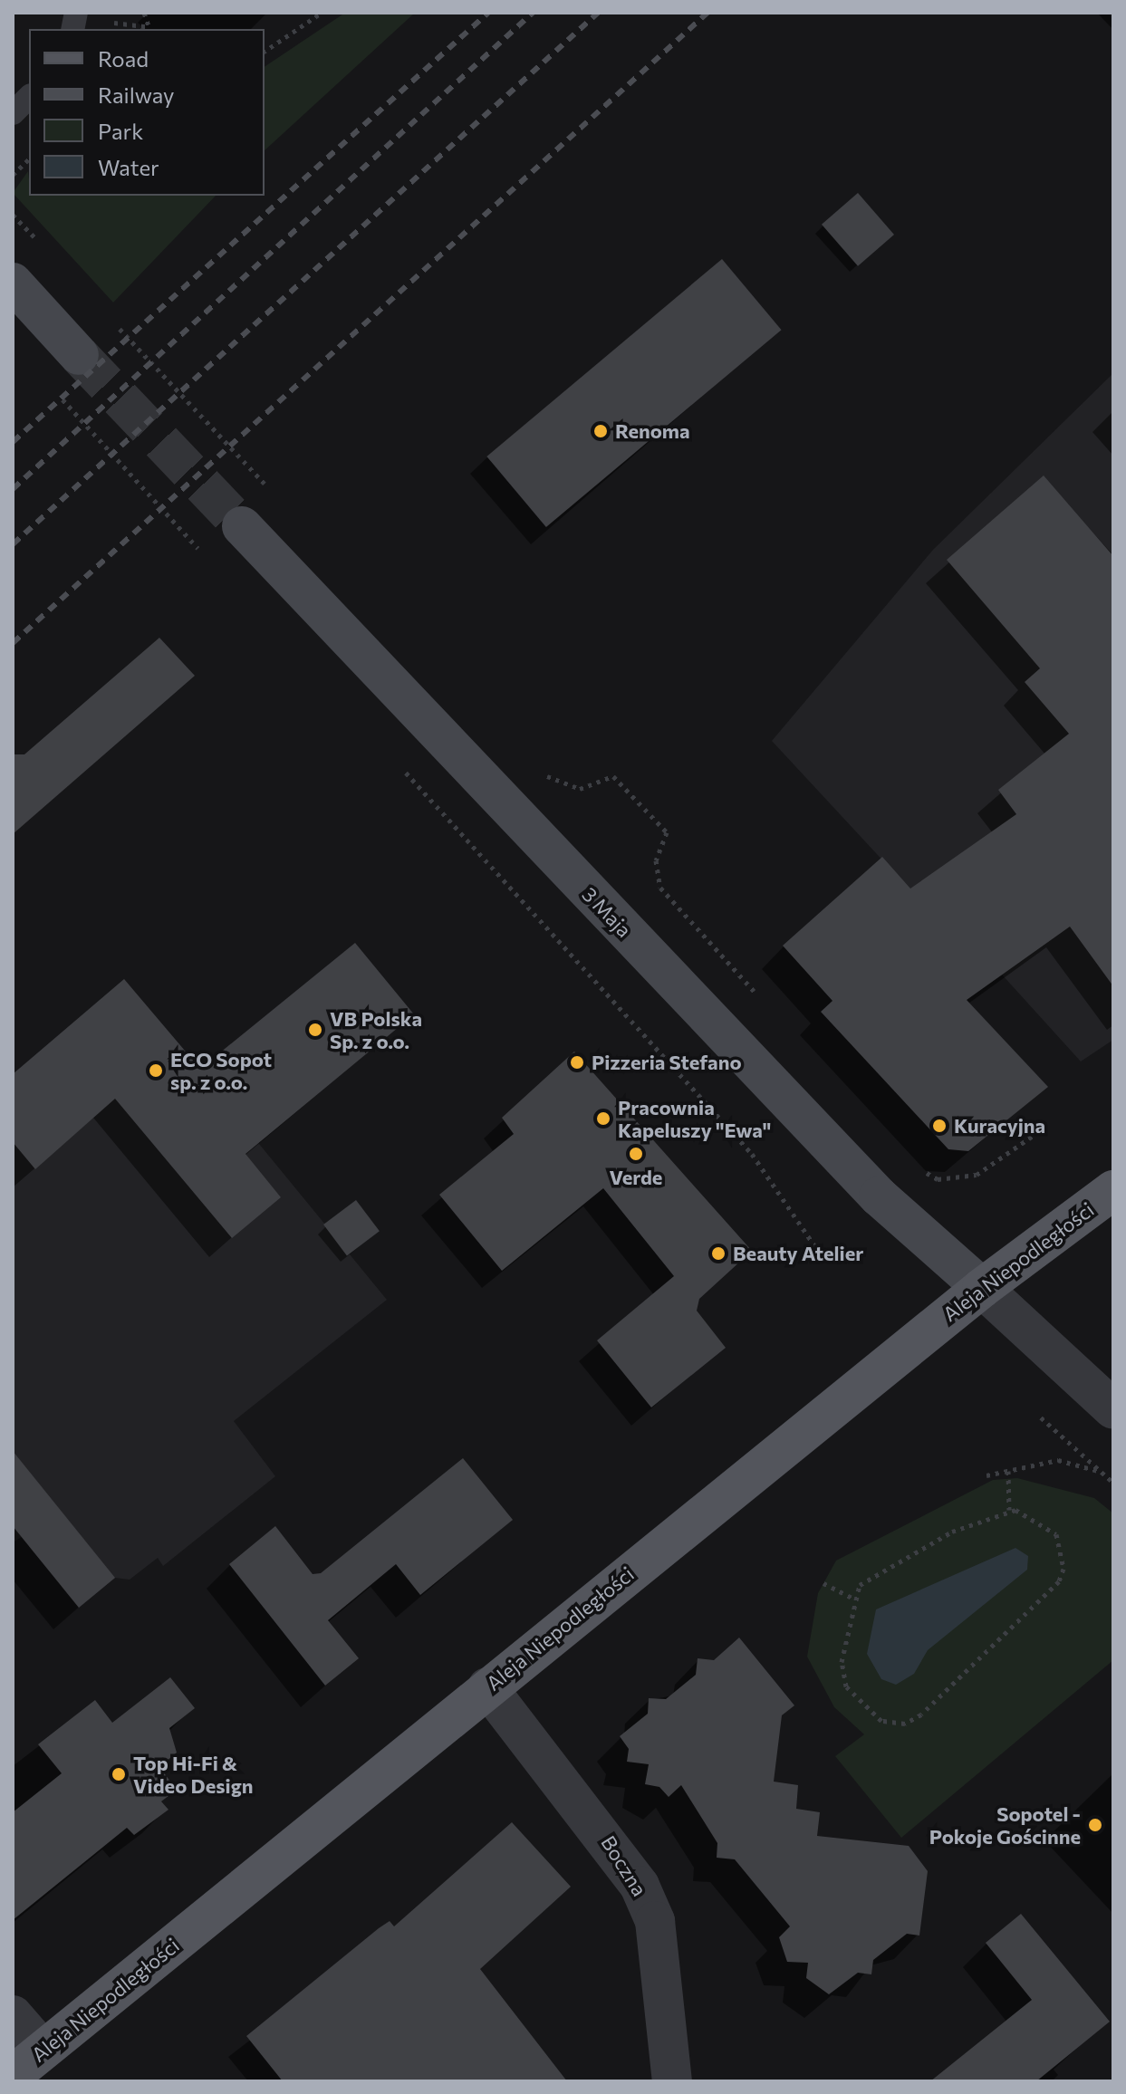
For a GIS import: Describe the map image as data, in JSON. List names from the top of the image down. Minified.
{"streets":{"main road":["Aleja Niepodległości"],"street":["3 Maja","Boczna"]},"crossings":[["3 Maja","Aleja Niepodległości"],["Aleja Niepodległości","Boczna"]],"places":["Renoma","VB Polska Sp. z o.o.","Pizzeria Stefano","ECO Sopot sp. z o.o.","Pracownia Kapeluszy \"Ewa\"","Kuracyjna","Verde","Beauty Atelier","Top Hi-Fi & Video Design","Sopotel - Pokoje Gościnne"],"legend":["Road","Railway","Park","Water"]}
